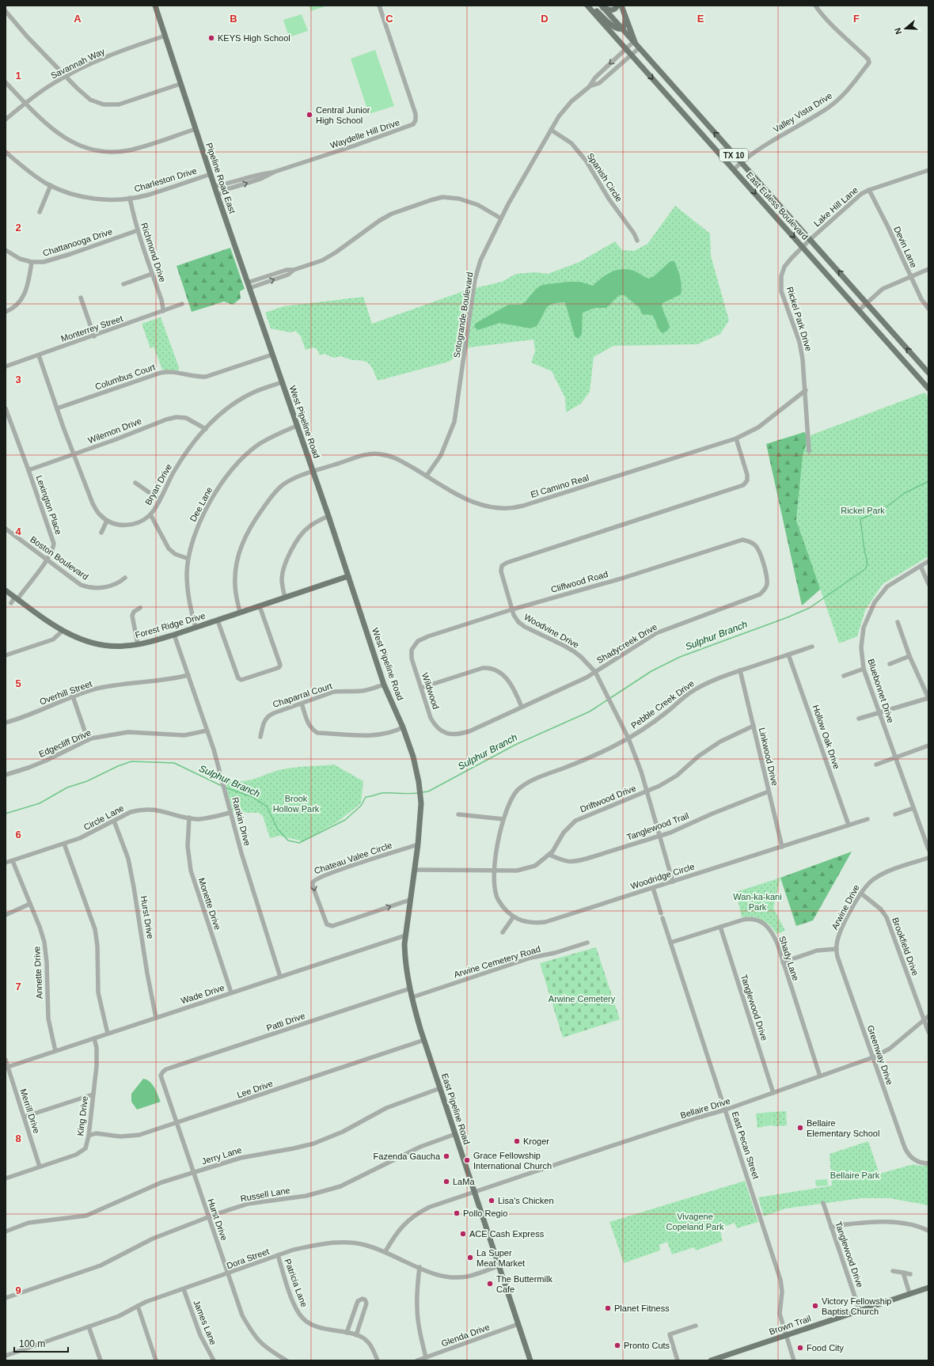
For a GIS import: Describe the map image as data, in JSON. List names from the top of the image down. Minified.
{"streets":{"main road":["TX 10","Pipeline Road East","East Euless Boulevard","West Pipeline Road","Forest Ridge Drive","East Pipeline Road","Brown Trail"],"street":["Savannah Way","Valley Vista Drive","Waydelle Hill Drive","Spanish Circle","Charleston Drive","Lake Hill Lane","Chattanooga Drive","Devin Lane","Richmond Drive","Sotogrande Boulevard","Rickel Park Drive","Monterrey Street","Columbus Court","Wilemon Drive","Bryan Drive","El Camino Real","Dee Lane","Lexington Place","Boston Boulevard","Cliffwood Road","Woodvine Drive","Shadycreek Drive","Wildwood","Bluebonnet Drive","Overhill Street","Chaparral Court","Pebble Creek Drive","Hollow Oak Drive","Edgecliff Drive","Linkwood Drive","Driftwood Drive","Circle Lane","Rankin Drive","Tanglewood Trail","Chateau Valee Circle","Woodridge Circle","Monette Drive","Arwine Drive","Hurst Drive","Brookfield Drive","Shady Lane","Arwine Cemetery Road","Annette Drive","Wade Drive","Tanglewood Drive","Patti Drive","Greenway Drive","Lee Drive","Bellaire Drive","Merrill Drive","King Drive","East Pecan Street","Jerry Lane","Russell Lane","Dora Street","Patricia Lane","James Lane","Glenda Drive"]},"crossings":[["Savannah Way","Pipeline Road East"],["Valley Vista Drive","East Euless Boulevard"],["Waydelle Hill Drive","Pipeline Road East"],["Spanish Circle","Sotogrande Boulevard"],["Pipeline Road East","Charleston Drive"],["Pipeline Road East","Columbus Court"],["Pipeline Road East","West Pipeline Road"],["Charleston Drive","Richmond Drive"],["East Euless Boulevard","Lake Hill Lane"],["East Euless Boulevard","Sotogrande Boulevard"],["East Euless Boulevard","Rickel Park Drive"],["Lake Hill Lane","Devin Lane"],["Lake Hill Lane","Rickel Park Drive"],["Chattanooga Drive","Richmond Drive"],["Richmond Drive","Monterrey Street"],["Sotogrande Boulevard","El Camino Real"],["Rickel Park Drive","El Camino Real"],["Columbus Court","West Pipeline Road"],["West Pipeline Road","Bryan Drive"],["West Pipeline Road","El Camino Real"],["West Pipeline Road","Dee Lane"],["West Pipeline Road","Forest Ridge Drive"],["West Pipeline Road","Chaparral Court"],["West Pipeline Road","Driftwood Drive"],["West Pipeline Road","Chateau Valee Circle"],["West Pipeline Road","Wade Drive"],["West Pipeline Road","Patti Drive"],["West Pipeline Road","East Pipeline Road"],["Wilemon Drive","Bryan Drive"],["Wilemon Drive","Lexington Place"],["El Camino Real","Forest Ridge Drive"],["El Camino Real","Woodvine Drive"],["Dee Lane","Forest Ridge Drive"],["Lexington Place","Boston Boulevard"],["Lexington Place","Forest Ridge Drive"],["Cliffwood Road","Woodvine Drive"],["Cliffwood Road","Shadycreek Drive"],["Cliffwood Road","Wildwood"],["Forest Ridge Drive","Rankin Drive"],["Woodvine Drive","Shadycreek Drive"],["Woodvine Drive","Pebble Creek Drive"],["Woodvine Drive","Driftwood Drive"],["Woodvine Drive","Tanglewood Trail"],["Woodvine Drive","Woodridge Circle"],["Shadycreek Drive","Wildwood"],["Overhill Street","Rankin Drive"],["Pebble Creek Drive","Hollow Oak Drive"],["Pebble Creek Drive","Linkwood Drive"],["Pebble Creek Drive","Driftwood Drive"],["Pebble Creek Drive","Woodridge Circle"],["Hollow Oak Drive","Woodridge Circle"],["Edgecliff Drive","Rankin Drive"],["Linkwood Drive","Driftwood Drive"],["Linkwood Drive","Tanglewood Trail"],["Linkwood Drive","Woodridge Circle"],["Driftwood Drive","Tanglewood Trail"],["Driftwood Drive","Woodridge Circle"],["Circle Lane","Rankin Drive"],["Circle Lane","Monette Drive"],["Circle Lane","Hurst Drive"],["Circle Lane","Annette Drive"],["Rankin Drive","Wade Drive"],["Monette Drive","Wade Drive"],["Arwine Drive","Brookfield Drive"],["Arwine Drive","Greenway Drive"],["Hurst Drive","Wade Drive"],["Hurst Drive","Patti Drive"],["Hurst Drive","Lee Drive"],["Hurst Drive","Jerry Lane"],["Hurst Drive","Russell Lane"],["Hurst Drive","Dora Street"],["Brookfield Drive","Bellaire Drive"],["Shady Lane","Tanglewood Drive"],["Shady Lane","Bellaire Drive"],["Shady Lane","East Pecan Street"],["Arwine Cemetery Road","East Pipeline Road"],["Annette Drive","Wade Drive"],["Wade Drive","Merrill Drive"],["Wade Drive","King Drive"],["Tanglewood Drive","Bellaire Drive"],["Tanglewood Drive","Brown Trail"],["Patti Drive","East Pipeline Road"],["Greenway Drive","Bellaire Drive"],["Lee Drive","East Pipeline Road"],["Lee Drive","King Drive"],["Bellaire Drive","East Pipeline Road"],["Bellaire Drive","East Pecan Street"],["Bellaire Drive","Dora Street"],["East Pipeline Road","Jerry Lane"],["East Pipeline Road","Russell Lane"],["East Pipeline Road","Dora Street"],["East Pipeline Road","Glenda Drive"],["Merrill Drive","King Drive"],["East Pecan Street","Brown Trail"],["Dora Street","Patricia Lane"],["Dora Street","James Lane"]],"water":["Sulphur Branch"],"parks":["Rickel Park","Brook Hollow Park","Wan-ka-kani Park","Arwine Cemetery","Bellaire Park","Vivagene Copeland Park"],"places":["KEYS High School","Central Junior High School","Bellaire Elementary School","Kroger","Fazenda Gaucha","Grace Fellowship International Church","LaMa","Lisa's Chicken","Pollo Regio","ACE Cash Express","La Super Meat Market","The Buttermilk Cafe","Victory Fellowship Baptist Church","Planet Fitness","Pronto Cuts","Food City"],"scale_bar":"100 m","north":"left","grid":{"columns":["A","B","C","D","E","F"],"rows":["1","2","3","4","5","6","7","8","9"]}}
